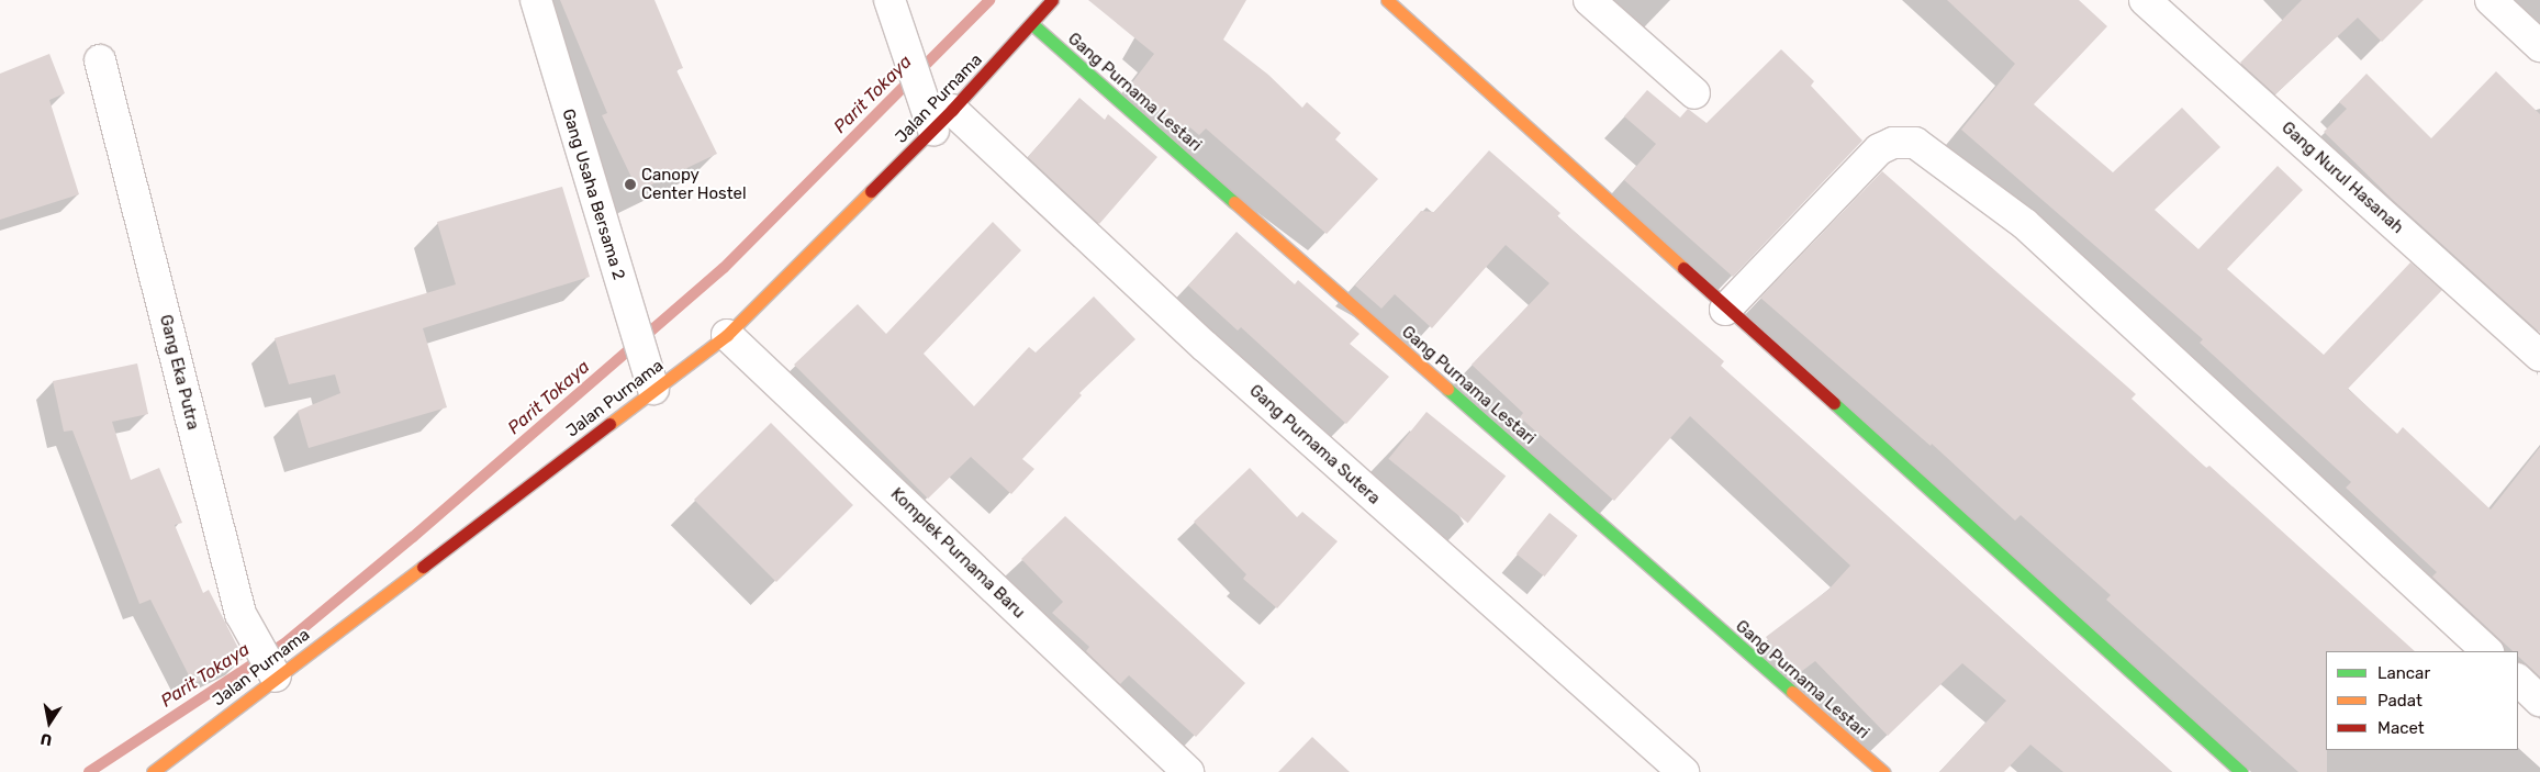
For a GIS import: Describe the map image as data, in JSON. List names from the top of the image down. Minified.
{"streets":{"street":["Gang Purnama Lestari","Jalan Purnama","Gang Nurul Hasanah","Gang Usaha Bersama 2","Gang Eka Putra","Gang Purnama Sutera","Komplek Purnama Baru"]},"crossings":[["Gang Purnama Lestari","Jalan Purnama"],["Jalan Purnama","Gang Usaha Bersama 2"],["Jalan Purnama","Gang Eka Putra"],["Jalan Purnama","Gang Purnama Sutera"],["Jalan Purnama","Komplek Purnama Baru"]],"water":["Parit Tokaya"],"places":["Canopy Center Hostel"],"legend":["Lancar","Padat","Macet"],"north":"bottom"}
